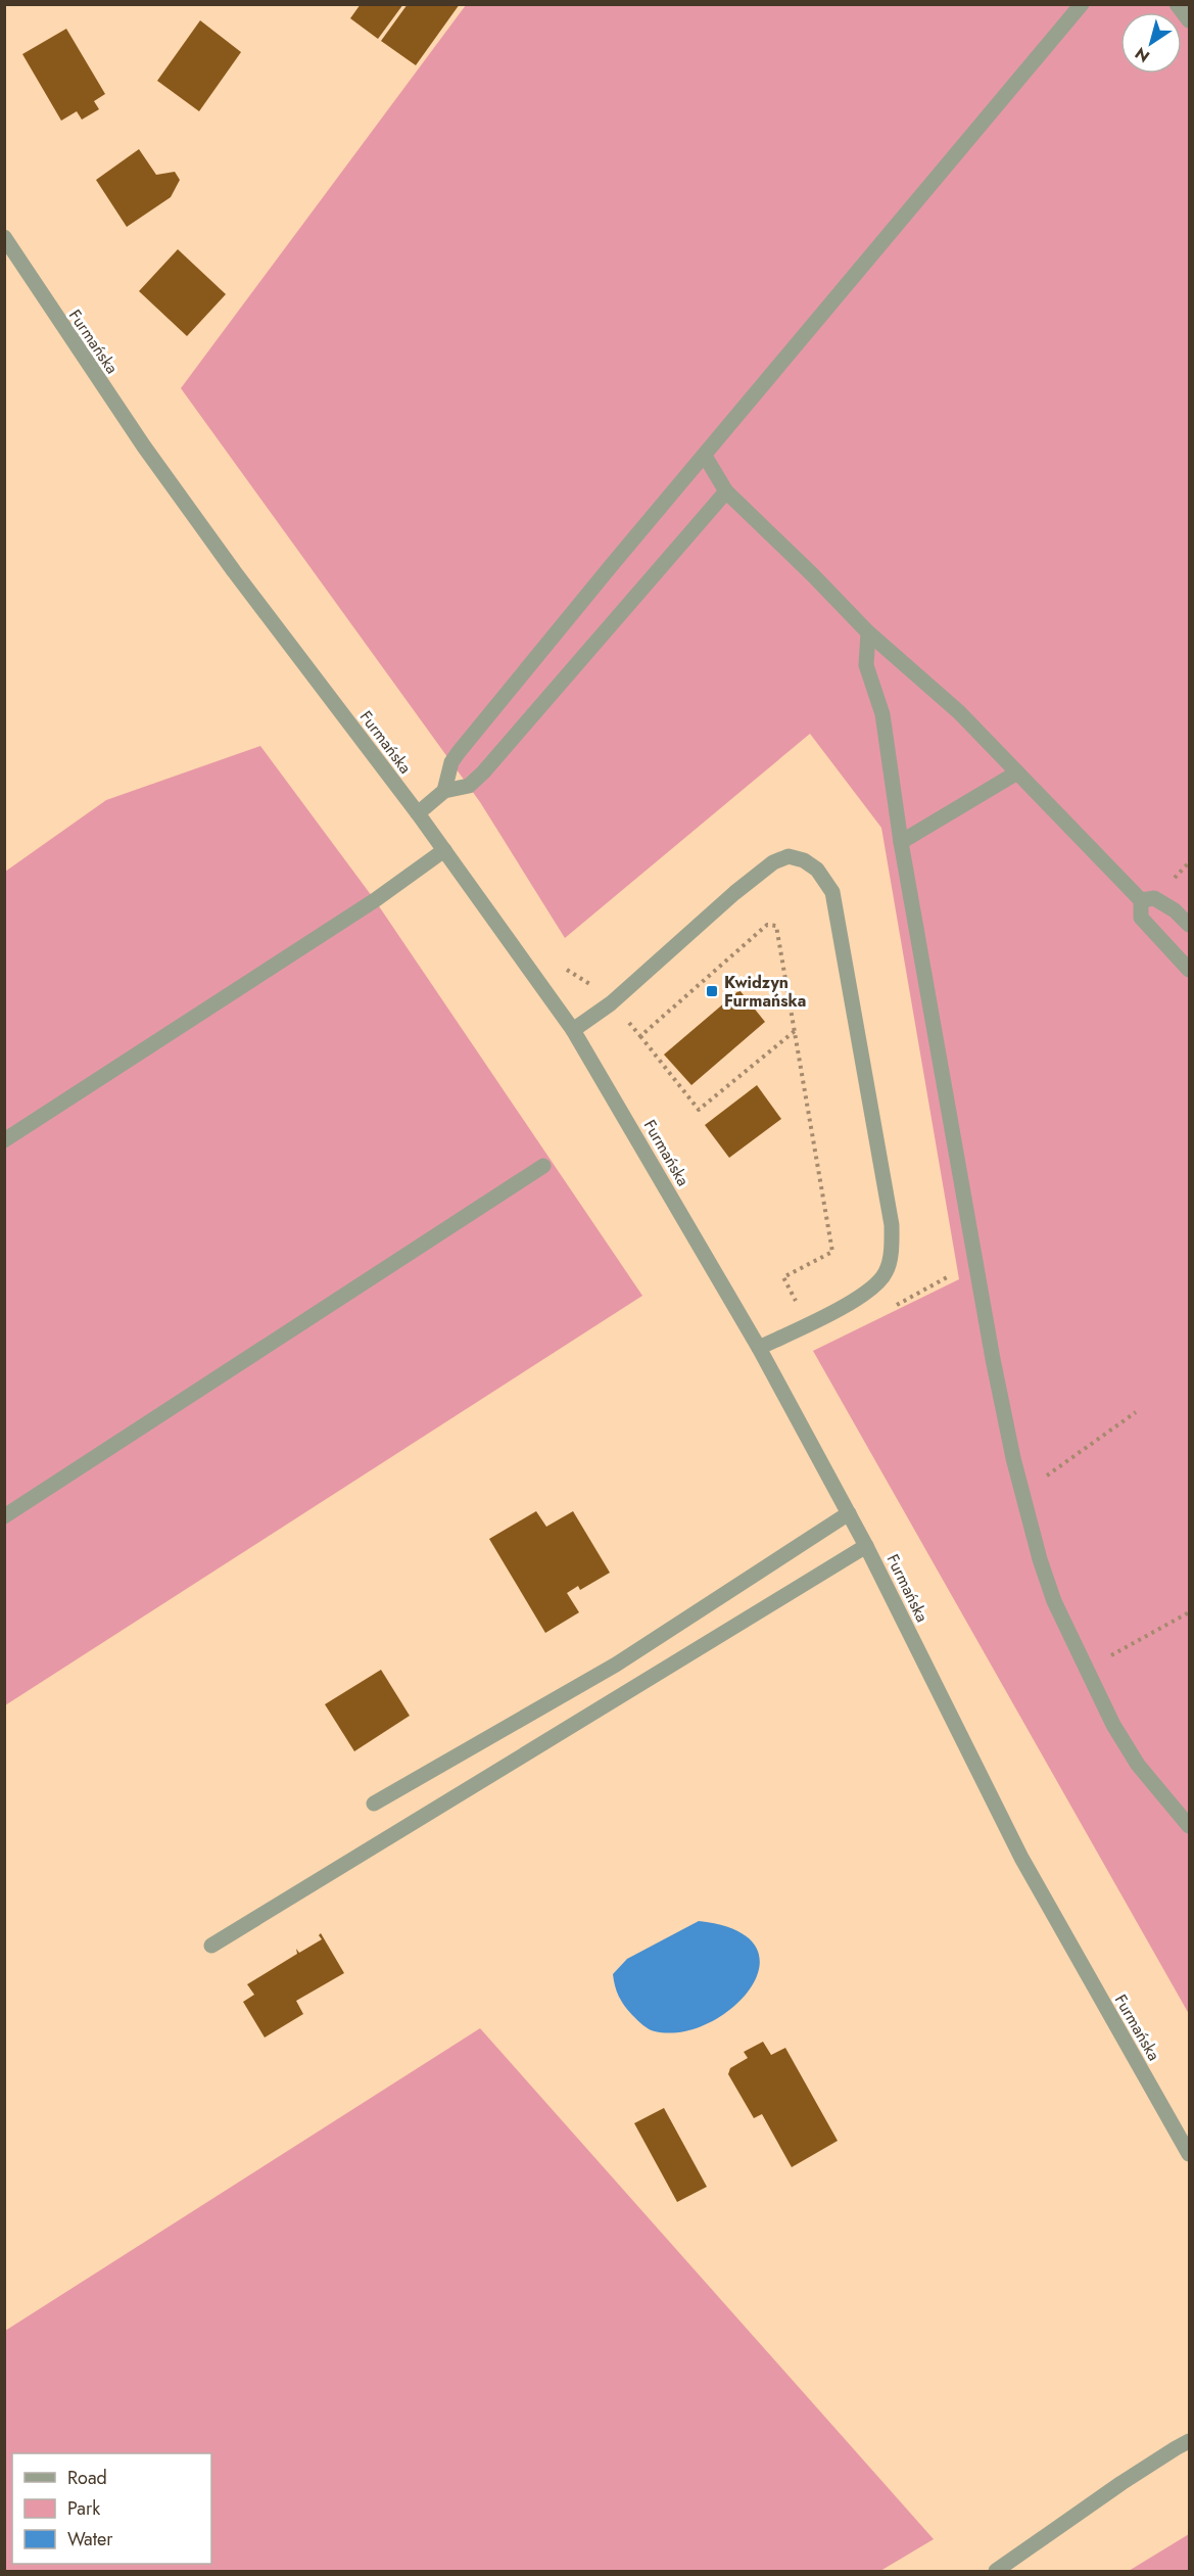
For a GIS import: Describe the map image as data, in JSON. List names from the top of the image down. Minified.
{"streets":{"street":["Furmańska"]},"places":{"transit":["Kwidzyn Furmańska"]},"legend":["Road","Park","Water"],"north":"bottom left"}
